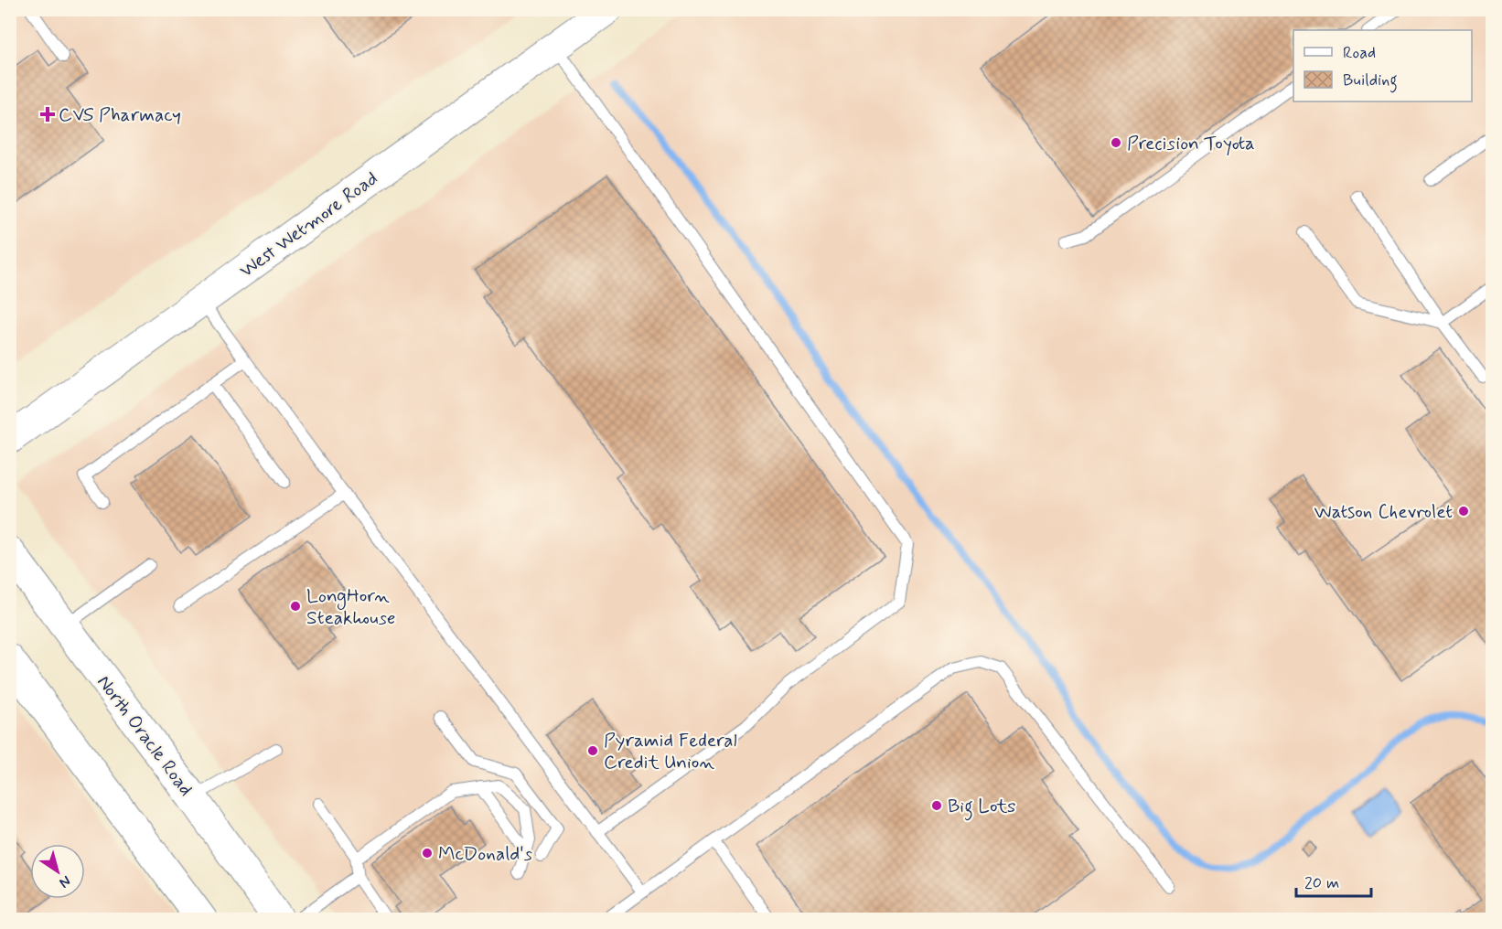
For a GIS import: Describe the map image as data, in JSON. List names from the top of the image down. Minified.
{"streets":{"main road":["West Wetmore Road","North Oracle Road"]},"places":{"health":["CVS Pharmacy"],"other":["Precision Toyota","Watson Chevrolet","LongHorn Steakhouse","Pyramid Federal Credit Union","Big Lots","McDonald's"]},"legend":["Road","Building"],"scale_bar":"20 m","north":"bottom right"}
